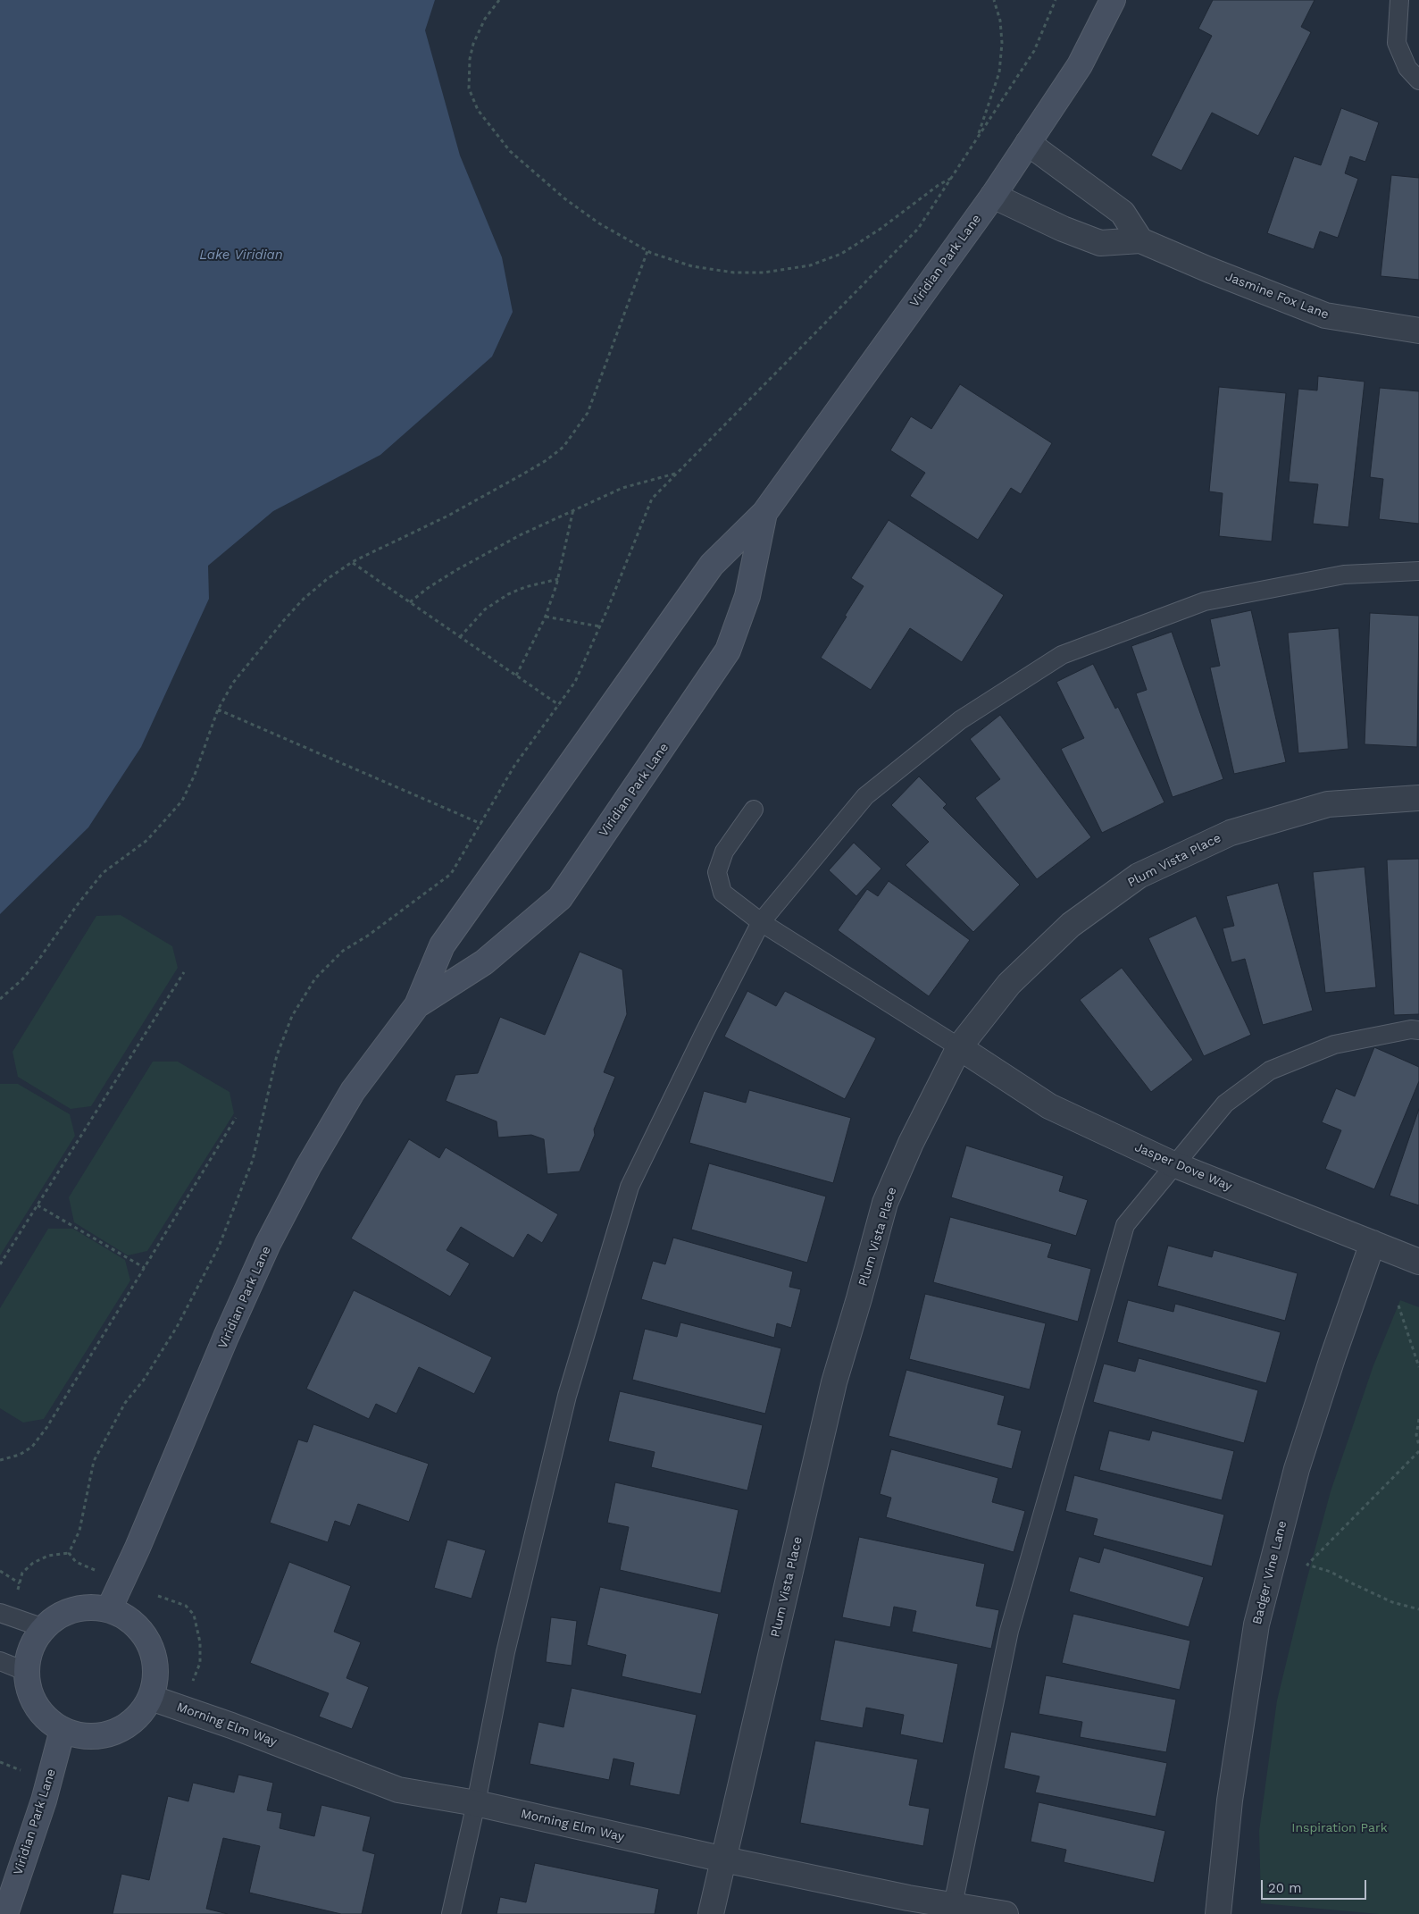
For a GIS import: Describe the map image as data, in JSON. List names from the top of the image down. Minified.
{"streets":{"street":["Viridian Park Lane","Jasmine Fox Lane","Plum Vista Place","Jasper Dove Way","Badger Vine Lane","Morning Elm Way"]},"crossings":[["Viridian Park Lane","Jasmine Fox Lane"],["Viridian Park Lane","Morning Elm Way"],["Plum Vista Place","Jasper Dove Way"],["Plum Vista Place","Morning Elm Way"],["Jasper Dove Way","Badger Vine Lane"]],"water":["Lake Viridian"],"parks":["Inspiration Park"],"scale_bar":"20 m"}
